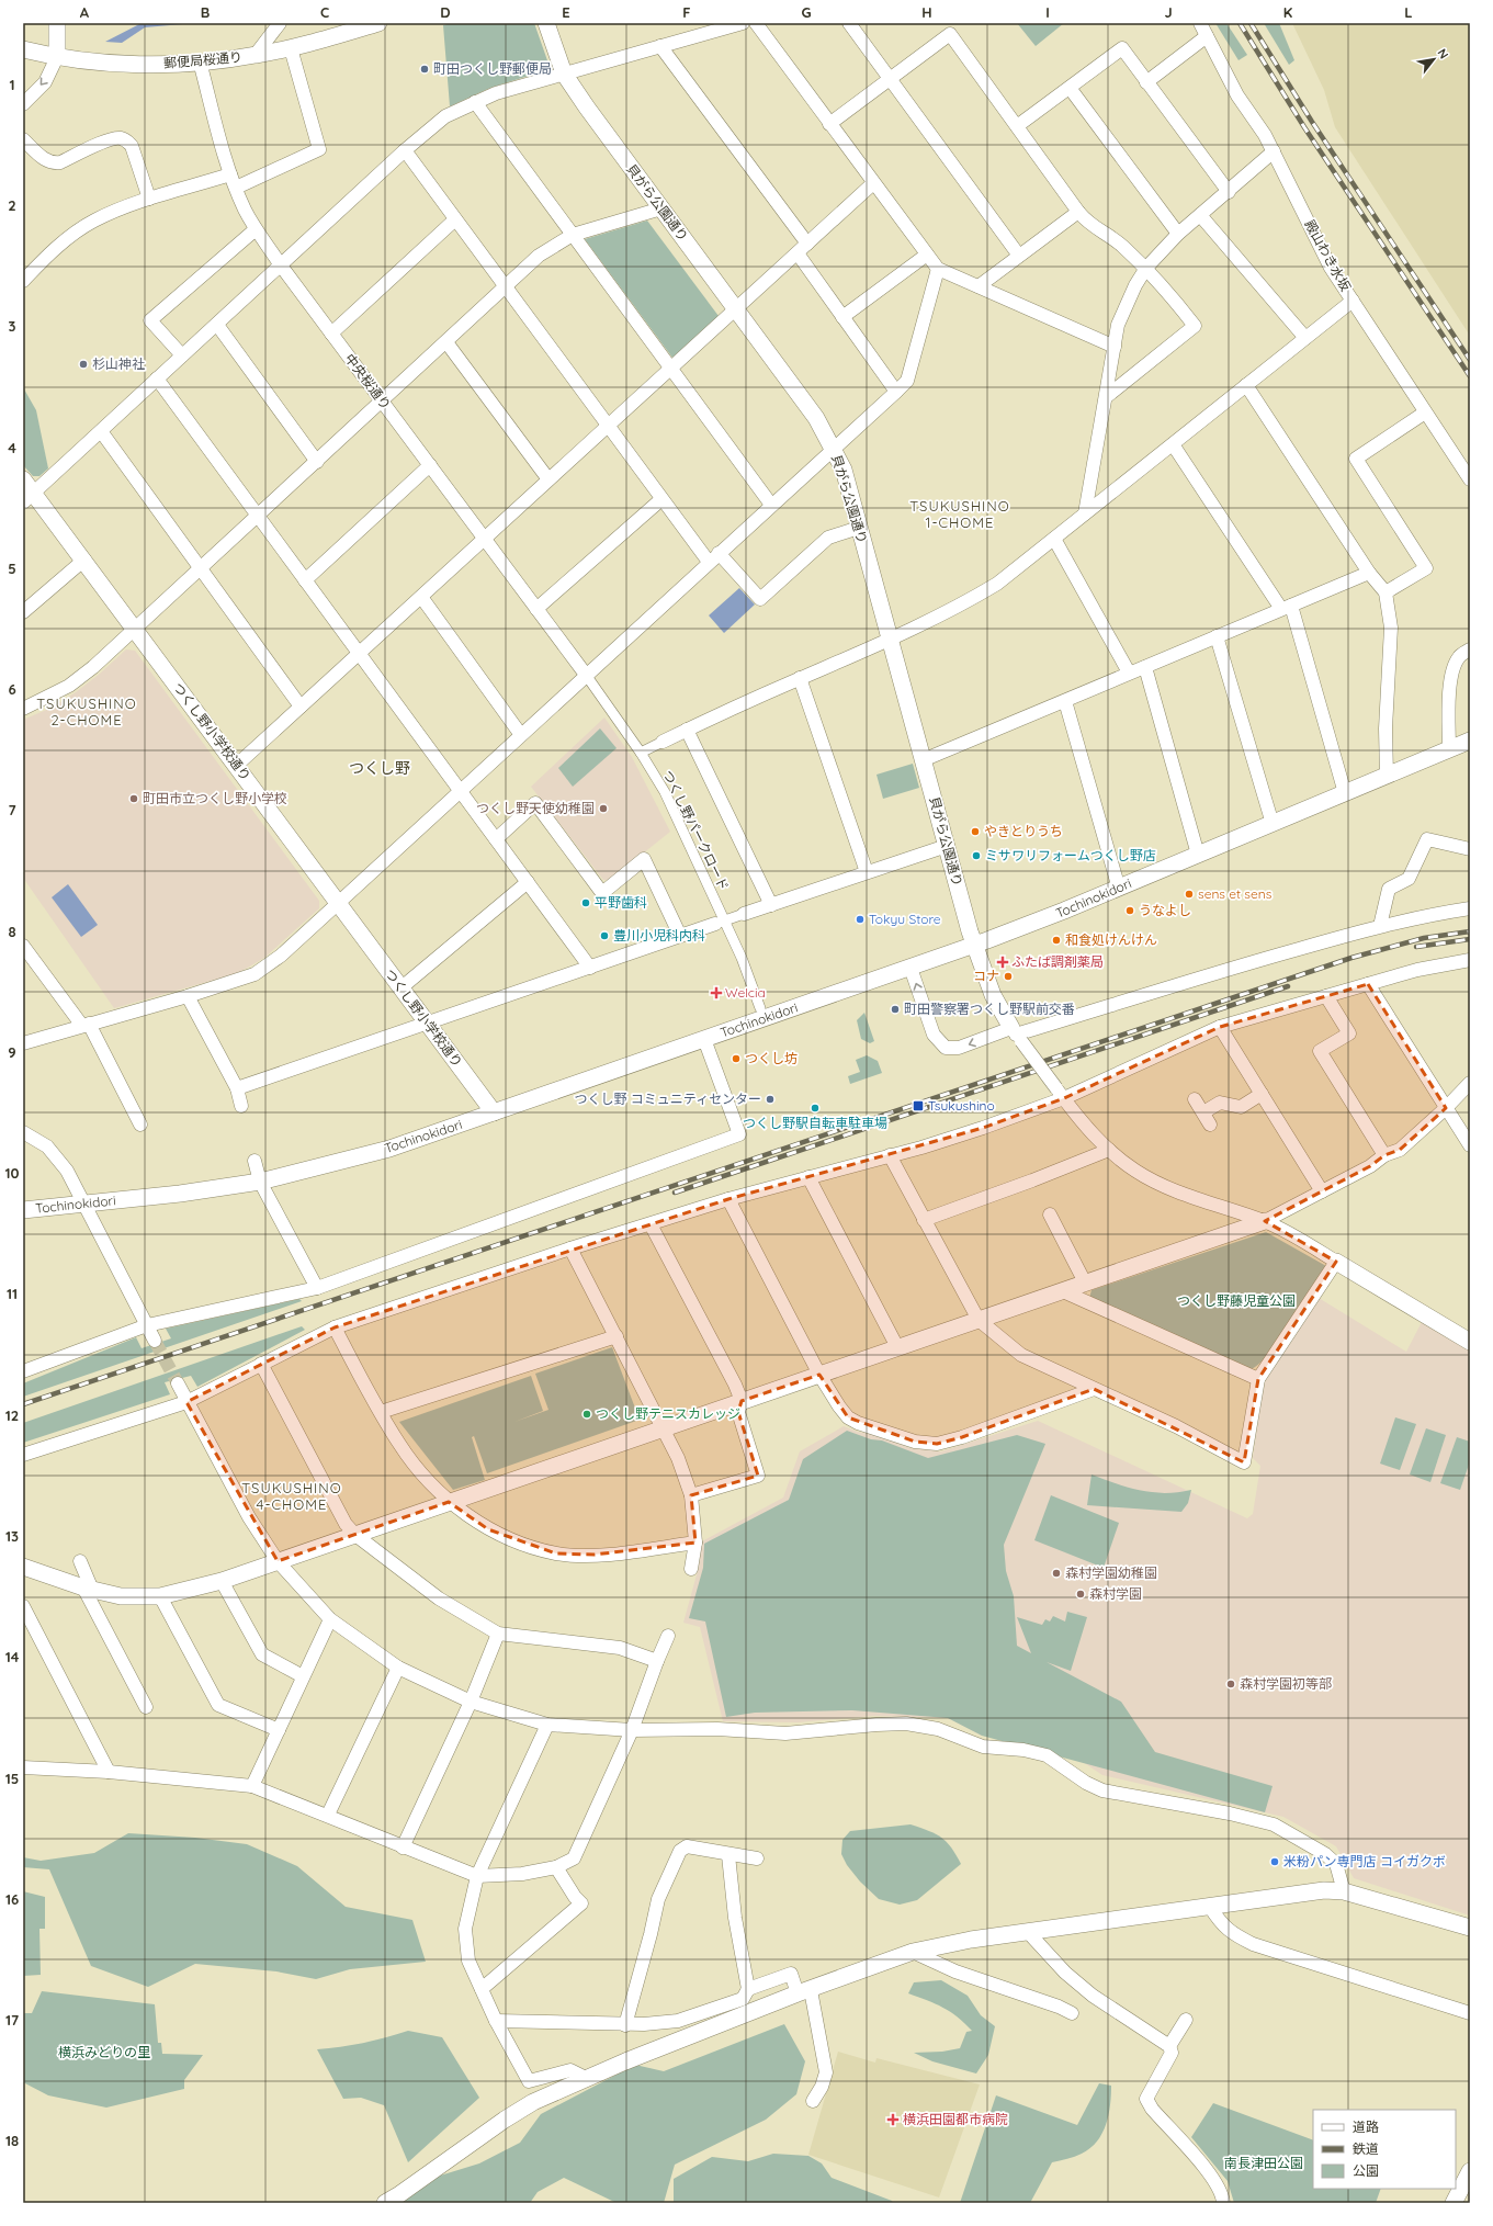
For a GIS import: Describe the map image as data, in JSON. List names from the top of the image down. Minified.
{"streets":{"street":["郵便局桜通り","貝がら公園通り","殿山わき水坂","中央桜通り","つくし野小学校通り","つくし野パークロード","Tochinokidori"]},"crossings":[["郵便局桜通り","中央桜通り"],["貝がら公園通り","Tochinokidori"],["中央桜通り","つくし野パークロード"],["つくし野小学校通り","Tochinokidori"]],"districts":["TSUKUSHINO 1-CHOME","TSUKUSHINO 2-CHOME","つくし野","TSUKUSHINO 4-CHOME"],"parks":["つくし野藤児童公園","横浜みどりの里","南長津田公園"],"places":{"other":["町田つくし野郵便局","杉山神社","町田市立つくし野小学校","つくし野天使幼稚園","やきとりうち","ミサワリフォームつくし野店","sens et sens","平野歯科","うなよし","Tokyu Store","豊川小児科内科","和食処けんけん","コナ","町田警察署つくし野駅前交番","つくし坊","つくし野 コミュニティセンター","つくし野駅自転車駐車場","つくし野テニスカレッジ","森村学園幼稚園","森村学園","森村学園初等部","米粉パン専門店 コイガクボ"],"health":["ふたば調剤薬局","Welcia","横浜田園都市病院"],"transit":["Tsukushino"]},"legend":["道路","鉄道","公園"],"north":"top right","grid":{"columns":["A","B","C","D","E","F","G","H","I","J","K","L"],"rows":["1","2","3","4","5","6","7","8","9","10","11","12","13","14","15","16","17","18"]}}
